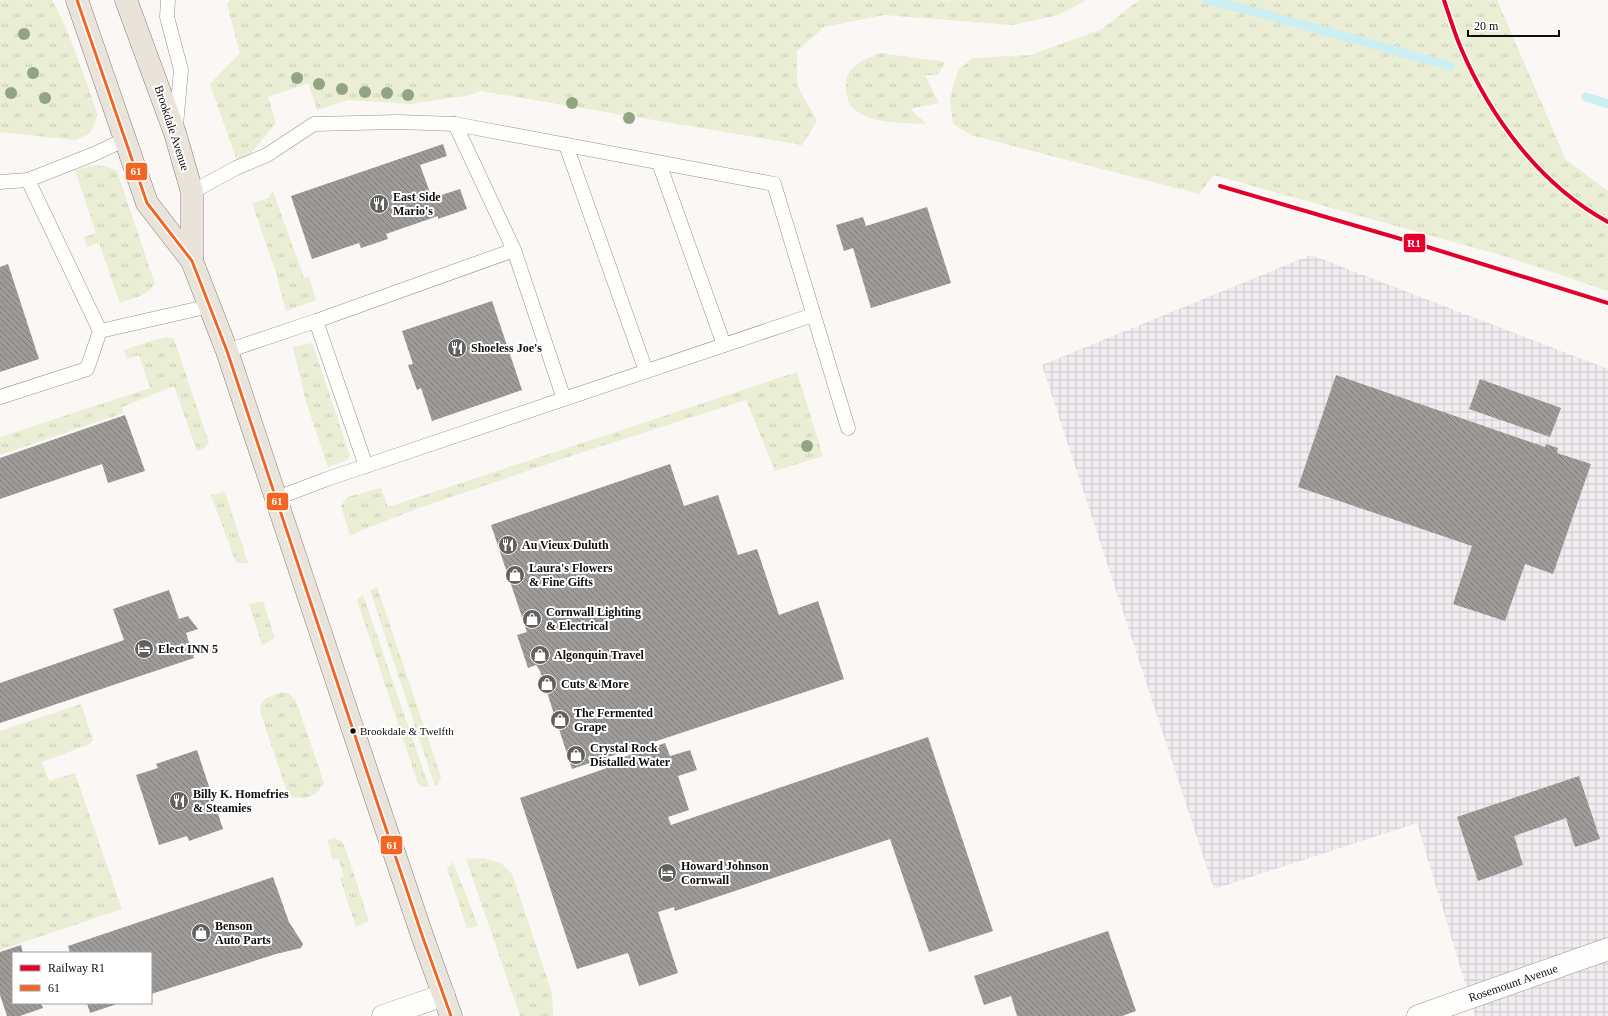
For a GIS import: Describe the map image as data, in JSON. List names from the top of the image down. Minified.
{"streets":{"main road":["Brookdale Avenue"],"street":["Rosemount Avenue"]},"places":{"restaurant":["East Side Mario's","Shoeless Joe's","Au Vieux Duluth","Billy K. Homefries & Steamies"],"shop":["Laura's Flowers & Fine Gifts","Cornwall Lighting & Electrical","Algonquin Travel","Cuts & More","The Fermented Grape","Crystal Rock Distalled Water","Benson Auto Parts"],"hotel":["Elect INN 5","Howard Johnson Cornwall"],"other":["Brookdale & Twelfth"]},"lines":["rail line R1","transit line 61"],"legend":["Railway R1","61"],"scale_bar":"20 m"}
